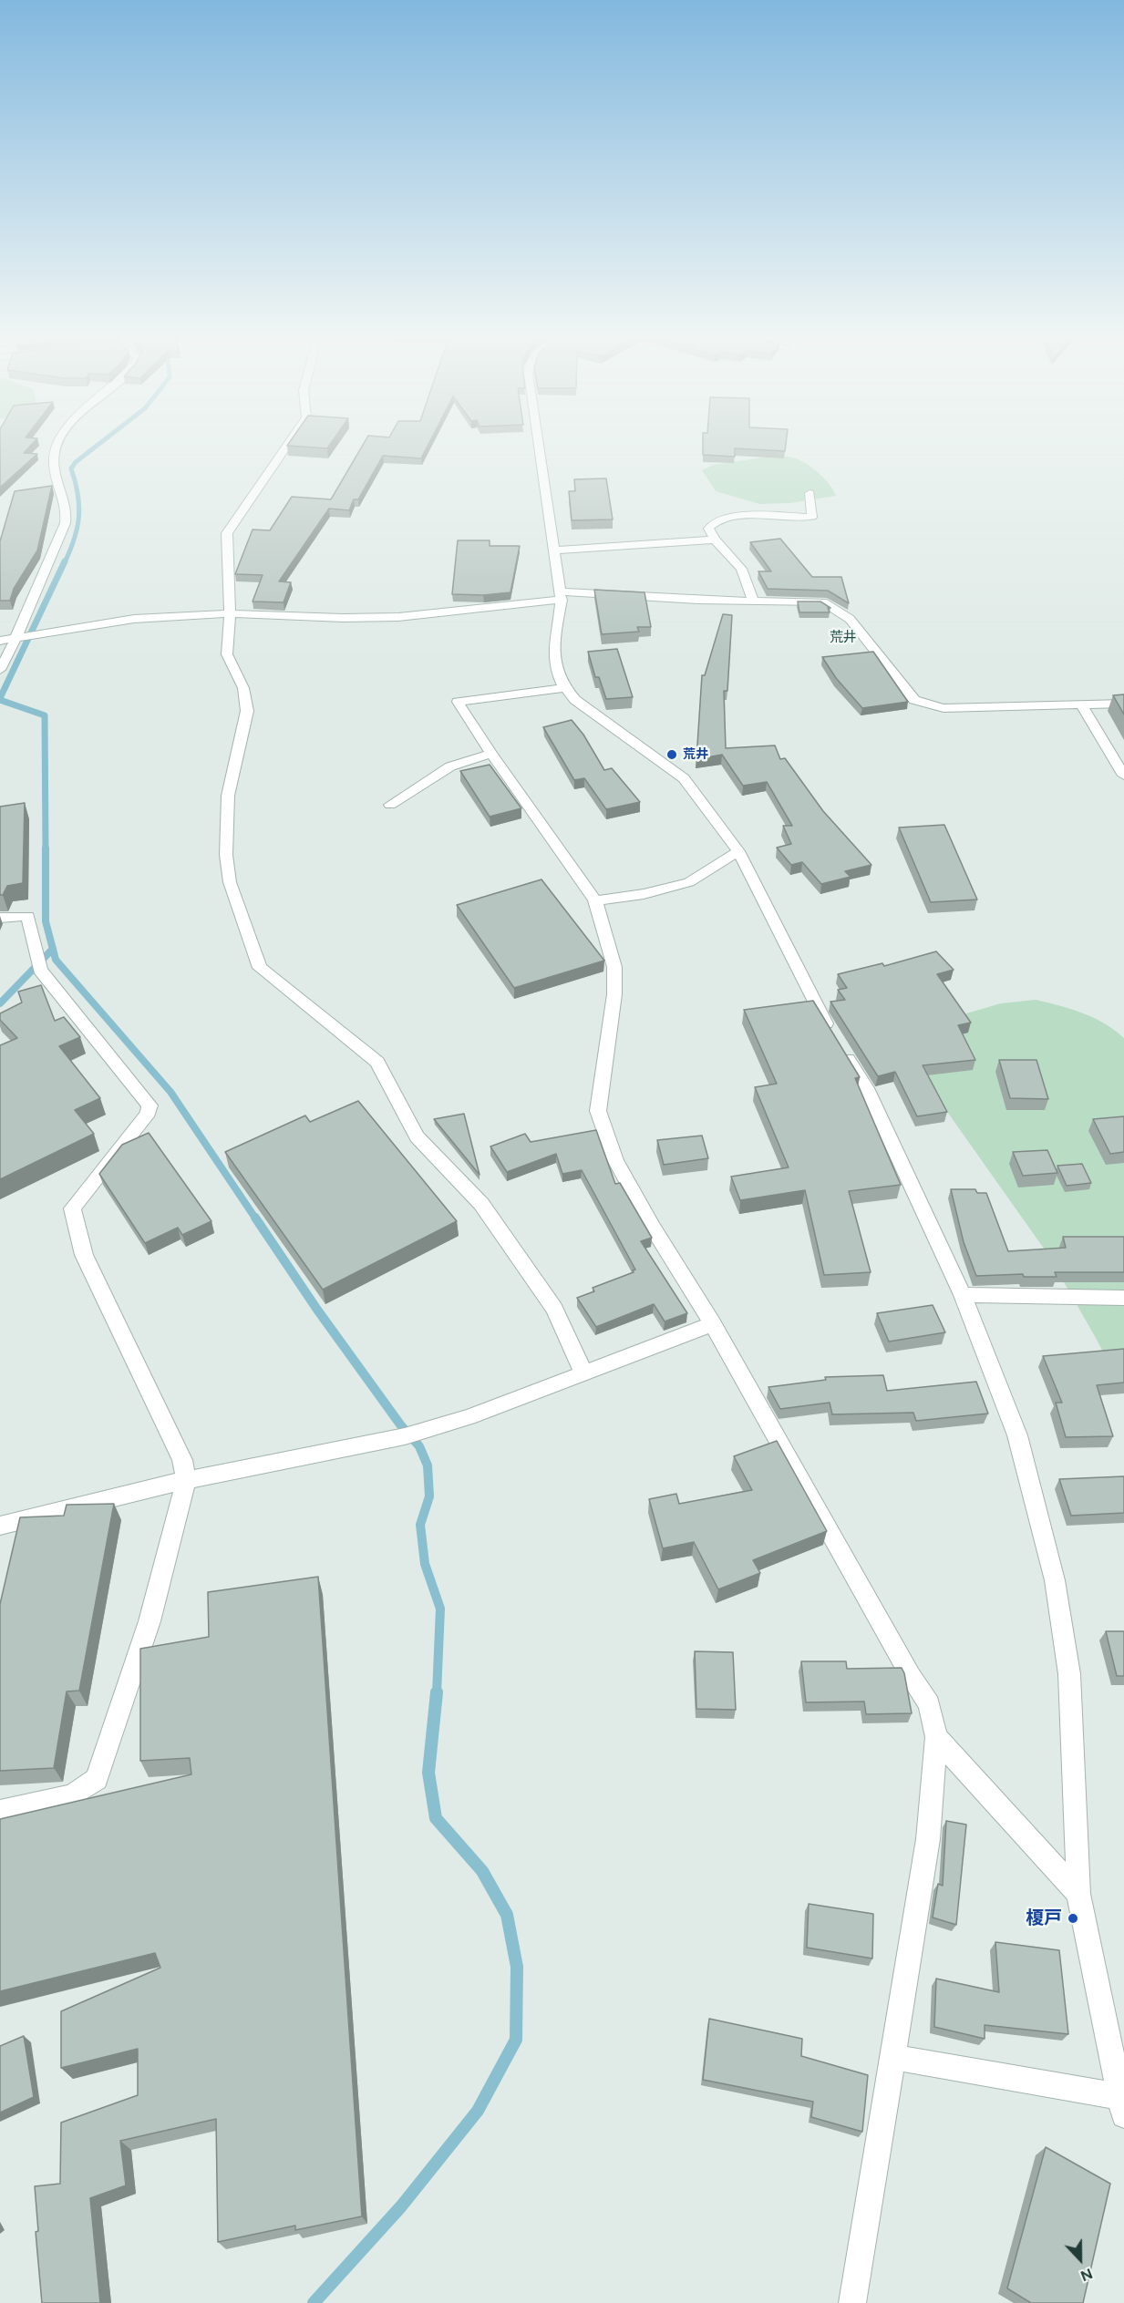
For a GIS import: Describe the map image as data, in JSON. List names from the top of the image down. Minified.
{"districts":["荒井"],"places":["荒井","榎戸"],"north":"bottom"}
